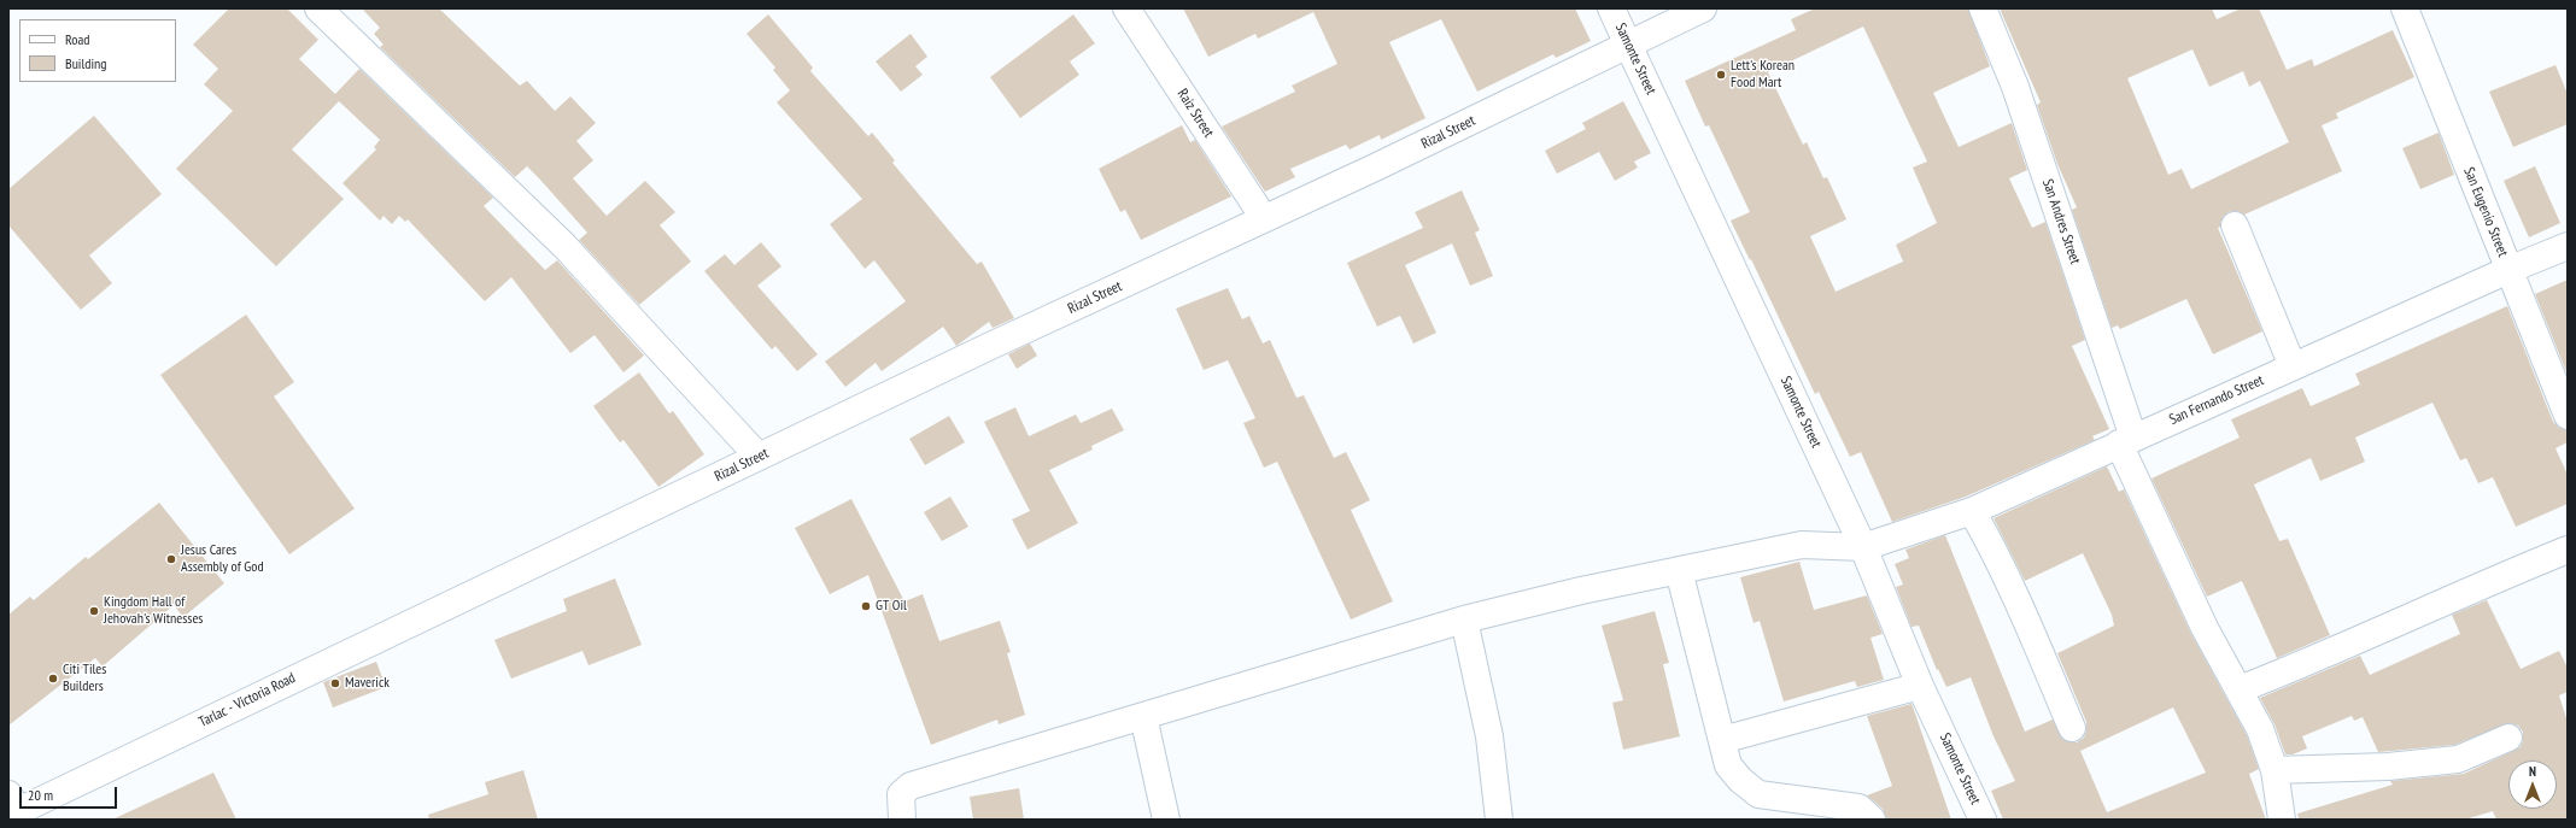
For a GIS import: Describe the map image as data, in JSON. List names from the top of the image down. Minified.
{"streets":{"street":["Samonte Street","Raiz Street","Rizal Street","San Eugenio Street","San Andres Street","San Fernando Street","Tarlac - Victoria Road"]},"crossings":[["Samonte Street","Rizal Street"],["Samonte Street","San Fernando Street"],["Raiz Street","Rizal Street"],["Rizal Street","Tarlac - Victoria Road"],["San Eugenio Street","San Fernando Street"],["San Andres Street","San Fernando Street"]],"places":["Lett's Korean Food Mart","Jesus Cares Assembly of God","GT Oil","Kingdom Hall of Jehovah's Witnesses","Citi Tiles Builders","Maverick"],"legend":["Road","Building"],"scale_bar":"20 m","north":"top"}
